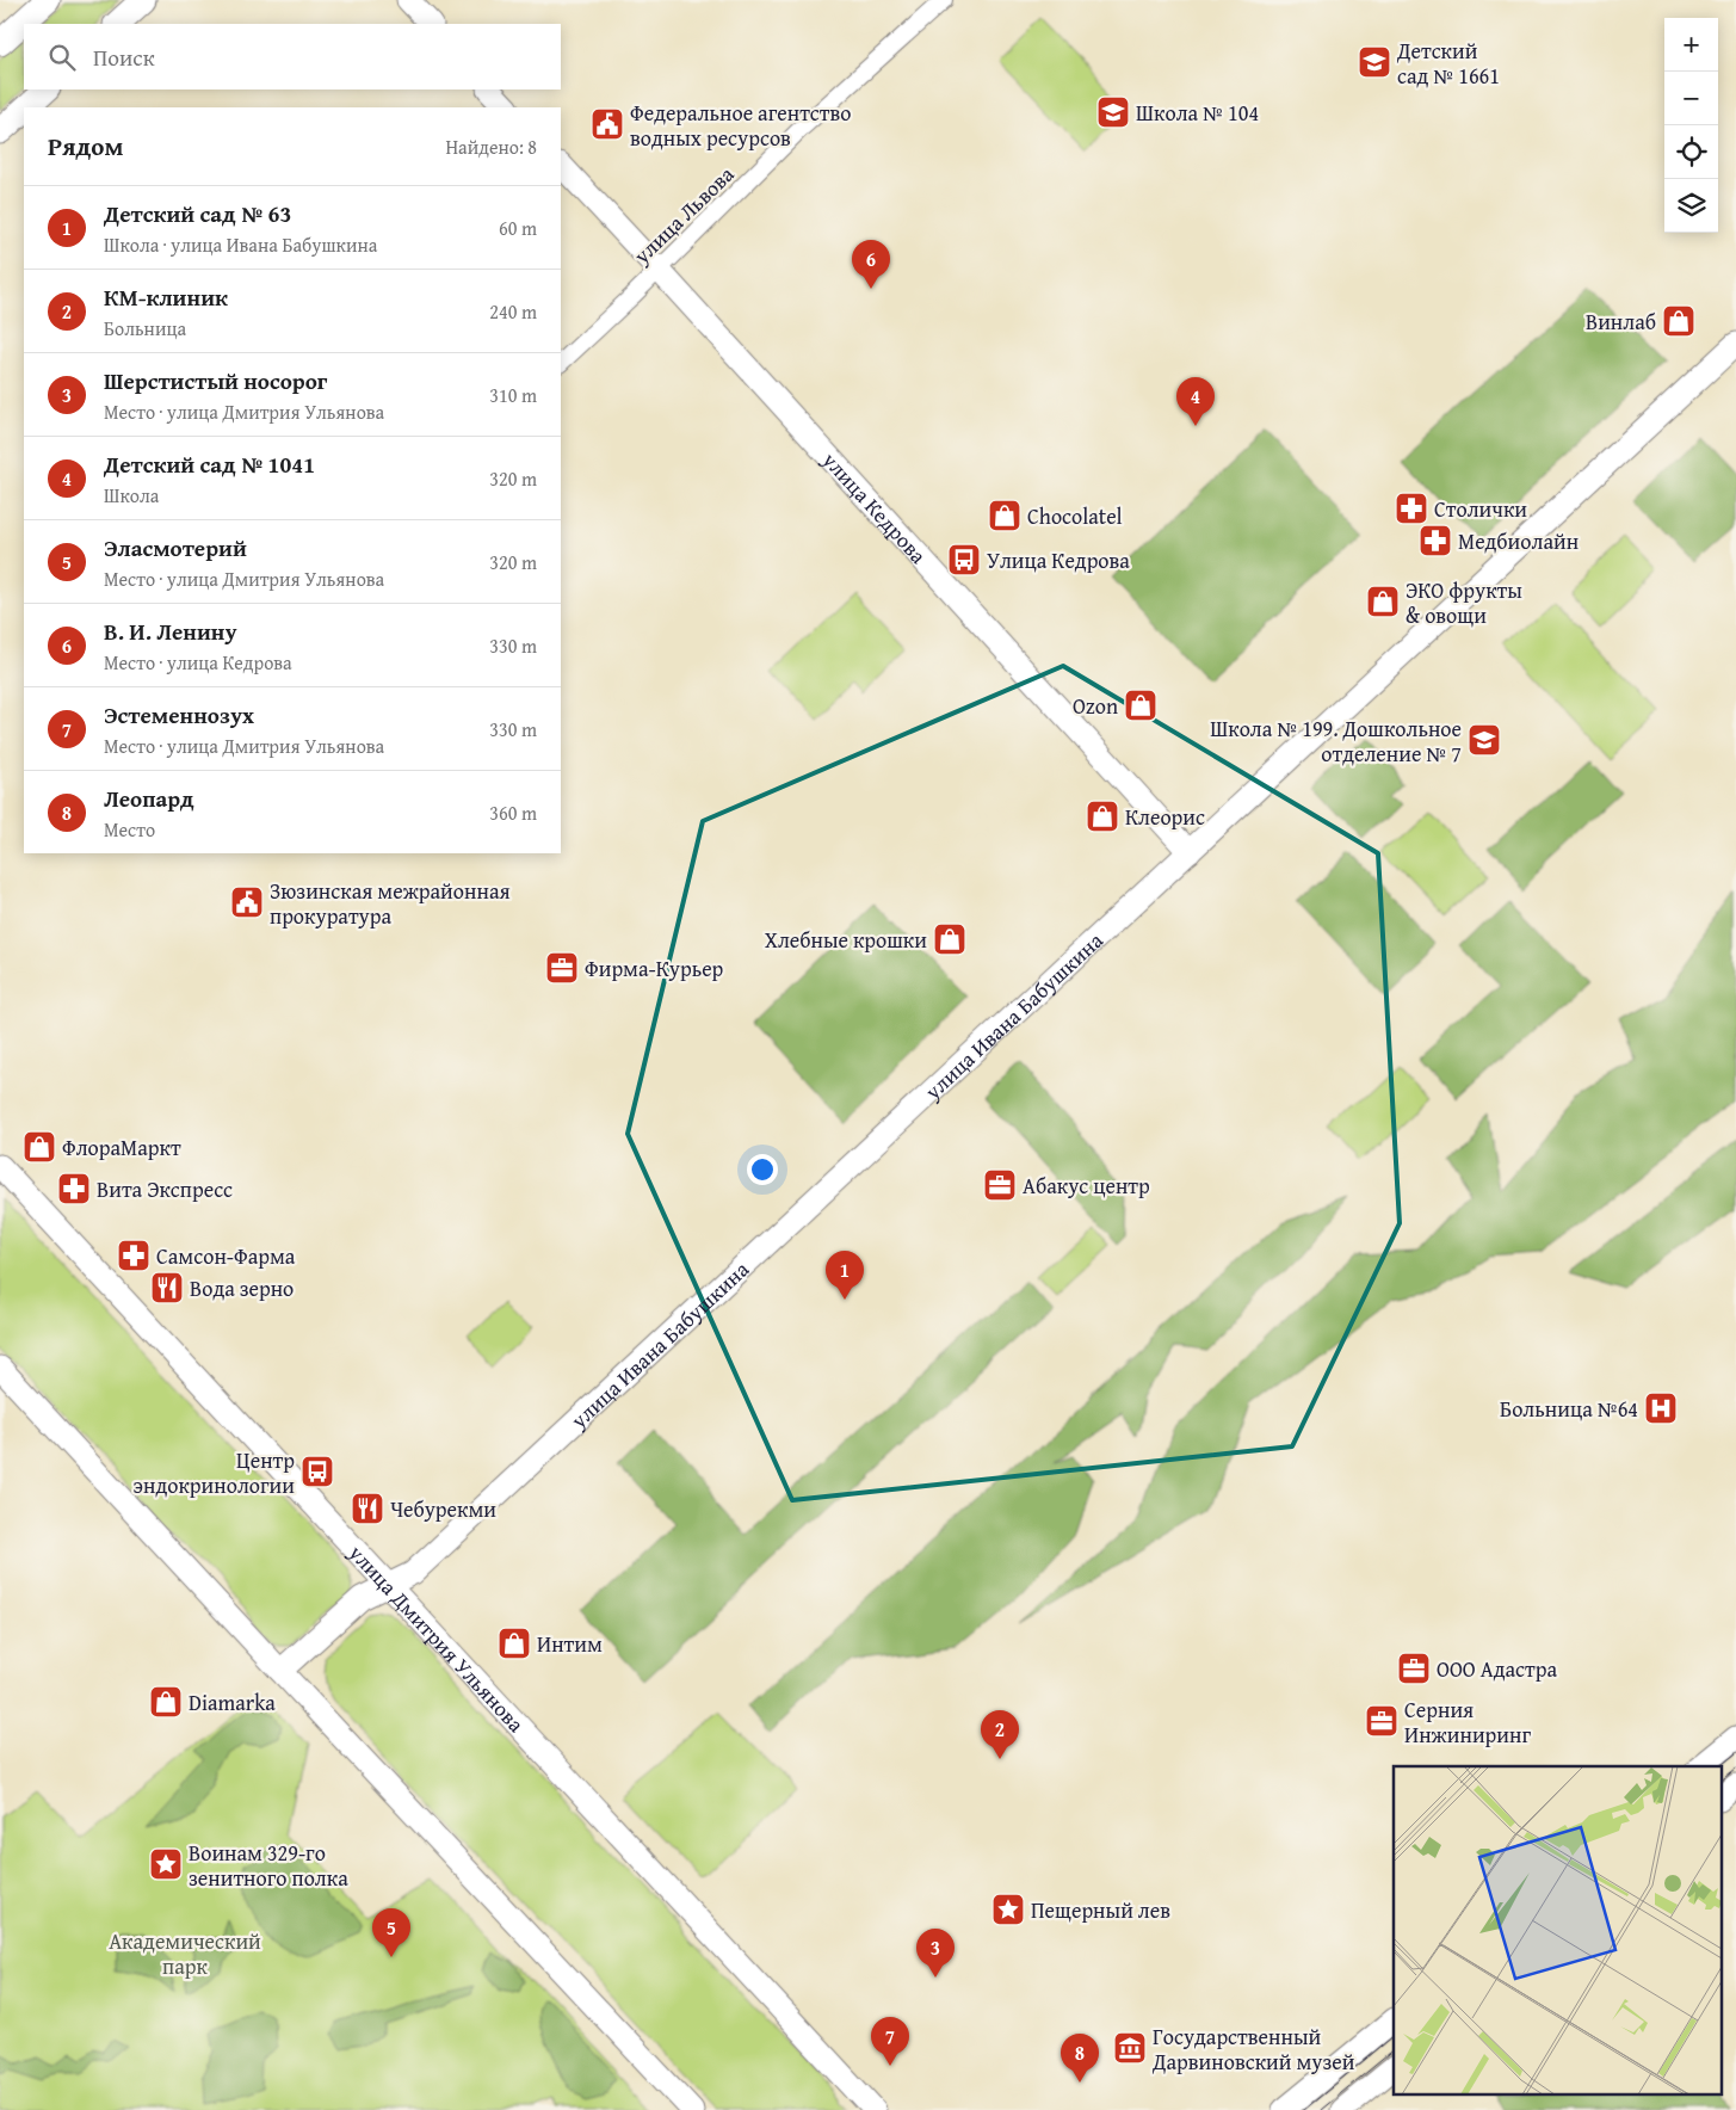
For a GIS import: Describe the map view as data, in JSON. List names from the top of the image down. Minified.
{"streets":{"street":["улица Львова","улица Кедрова","улица Ивана Бабушкина","улица Дмитрия Ульянова"]},"crossings":[["улица Львова","улица Кедрова"],["улица Кедрова","улица Ивана Бабушкина"],["улица Ивана Бабушкина","улица Дмитрия Ульянова"]],"parks":["Академический парк"],"places":{"school or university":["Детский сад № 1661","Школа № 104","Школа № 199. Дошкольное отделение № 7"],"public building":["Федеральное агентство водных ресурсов","Зюзинская межрайонная прокуратура"],"shop":["Винлаб","Chocolatel","ЭКО фрукты & овощи","Ozon","Клеорис","Хлебные крошки","ФлораМаркт","Интим","Diamarka"],"pharmacy":["Столички","Медбиолайн","Вита Экспресс","Самсон-Фарма"],"bus stop":["Улица Кедрова","Центр эндокринологии"],"office":["Фирма-Курьер","Абакус центр","ООО Адастра","Серния Инжиниринг"],"restaurant":["Вода зерно","Чебурекми"],"hospital":["Больница №64"],"place":["Воинам 329-го зенитного полка","Пещерный лев"],"museum":["Государственный Дарвиновский музей"]},"page":{"map_buttons":["+","−"],"search":"Поиск","heading":["Рядом","Найдено: 8"],"list":[{"mark":"1","name":"Детский сад № 63","note":"Школа · улица Ивана Бабушкина","value":"60 m"},{"mark":"2","name":"КМ-клиник","note":"Больница","value":"240 m"},{"mark":"3","name":"Шерстистый носорог","note":"Место · улица Дмитрия Ульянова","value":"310 m"},{"mark":"4","name":"Детский сад № 1041","note":"Школа","value":"320 m"},{"mark":"5","name":"Эласмотерий","note":"Место · улица Дмитрия Ульянова","value":"320 m"},{"mark":"6","name":"В. И. Ленину","note":"Место · улица Кедрова","value":"330 m"},{"mark":"7","name":"Эстеменнозух","note":"Место · улица Дмитрия Ульянова","value":"330 m"},{"mark":"8","name":"Леопард","note":"Место","value":"360 m"}],"pins":["6","4","1","2","5","3","7","8"]}}
